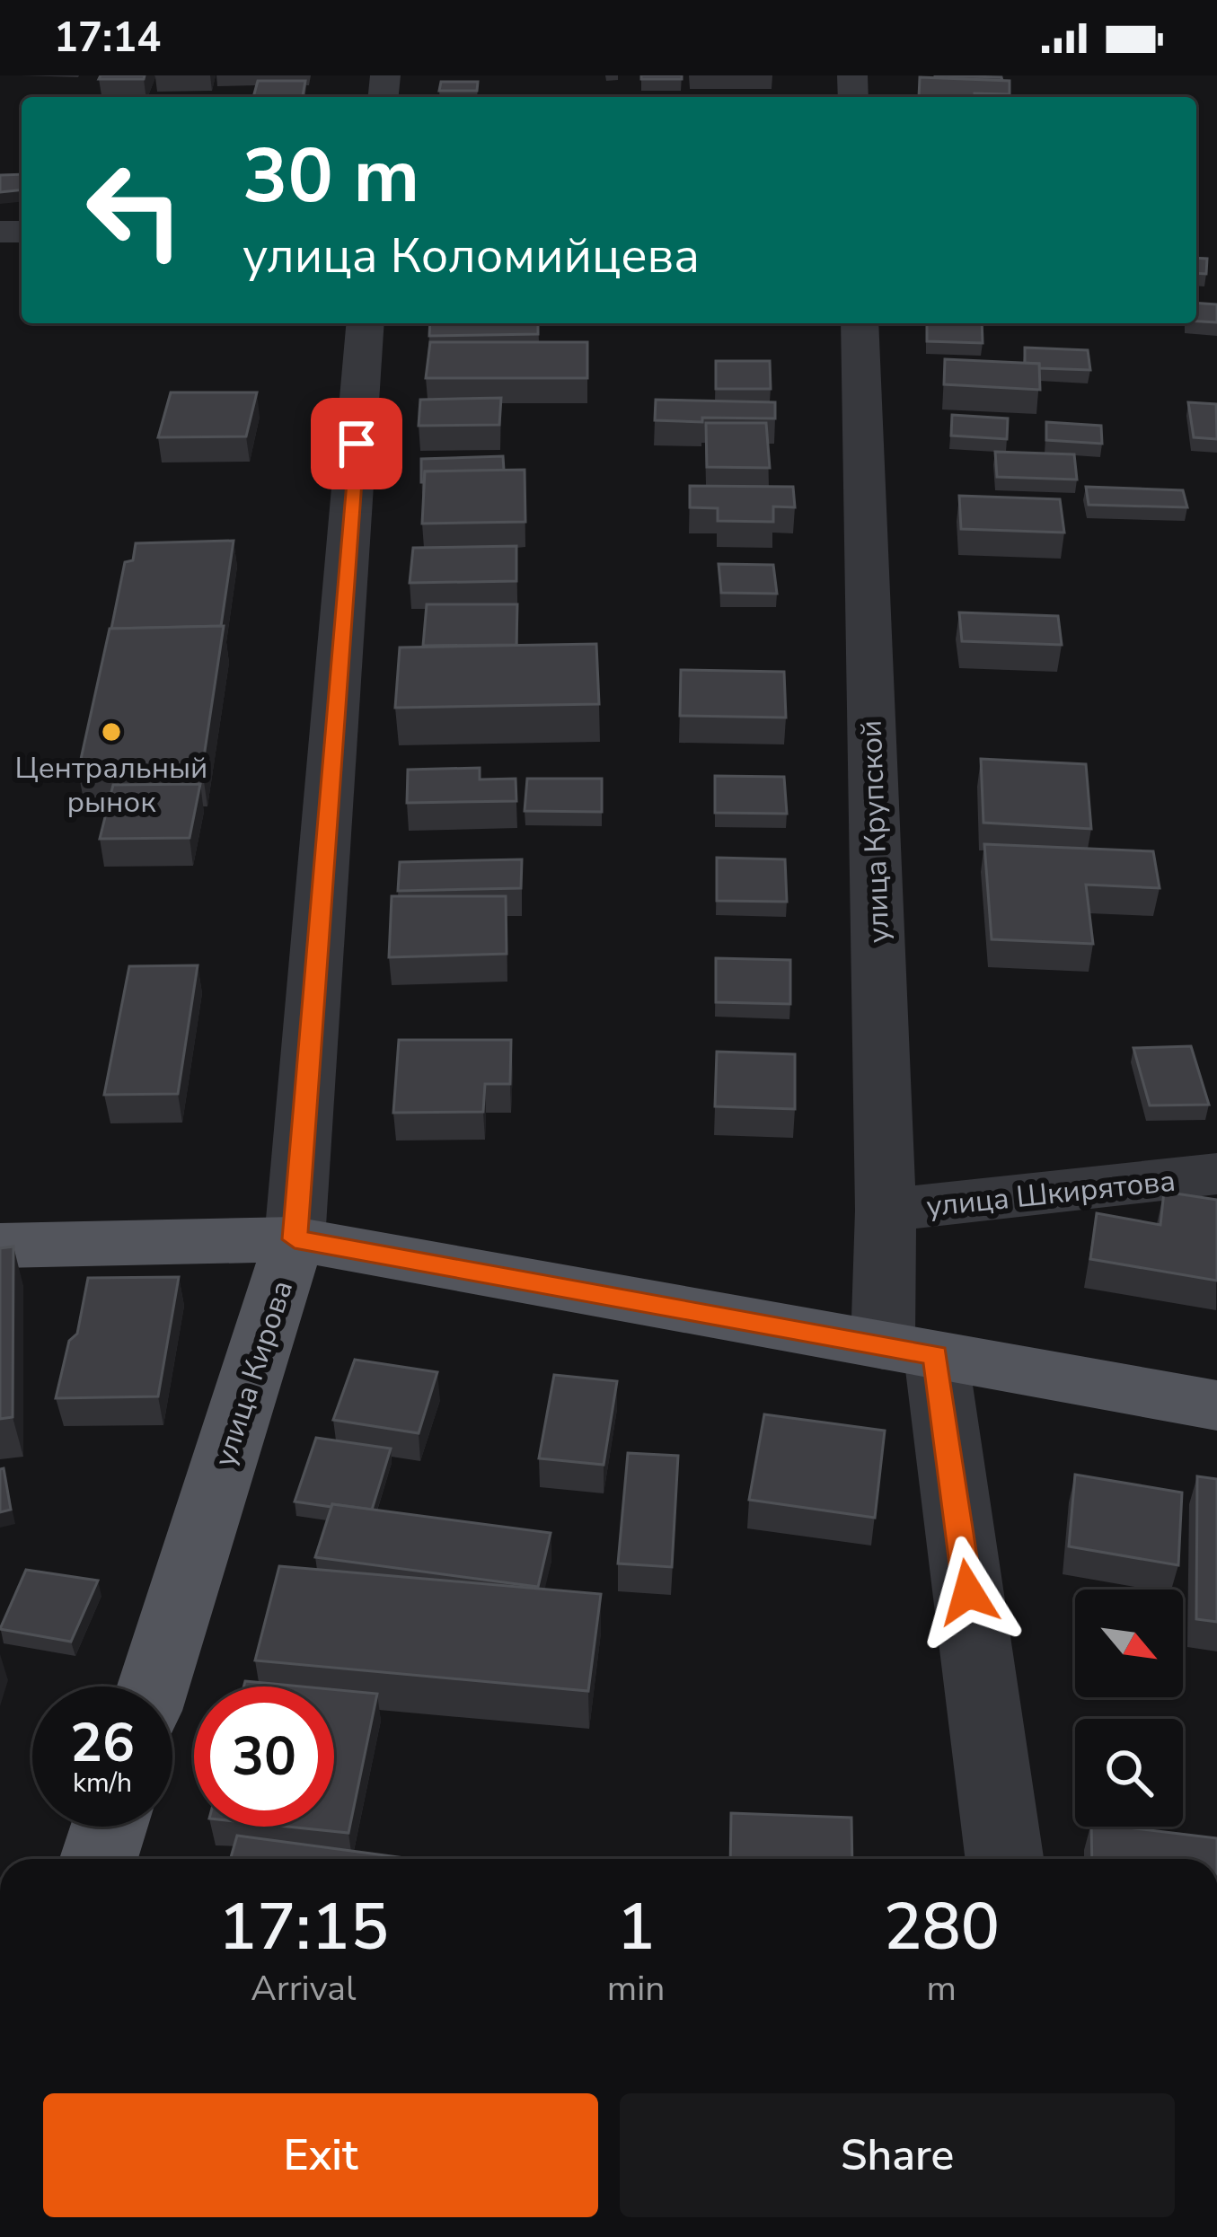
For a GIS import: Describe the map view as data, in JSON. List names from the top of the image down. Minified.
{"streets":{"main road":["улица Кирова"],"street":["улица Крупской","улица Шкирятова"]},"crossings":[["улица Крупской","улица Шкирятова"]],"places":["Центральный рынок"],"north":"bottom right","page":{"status":"17:14","turn":["30 m","улица Коломийцева"],"speed":"26 km/h","limit":"30","eta":["17:15","Arrival","1","min","280","m"],"buttons":["Exit","Share"]}}
